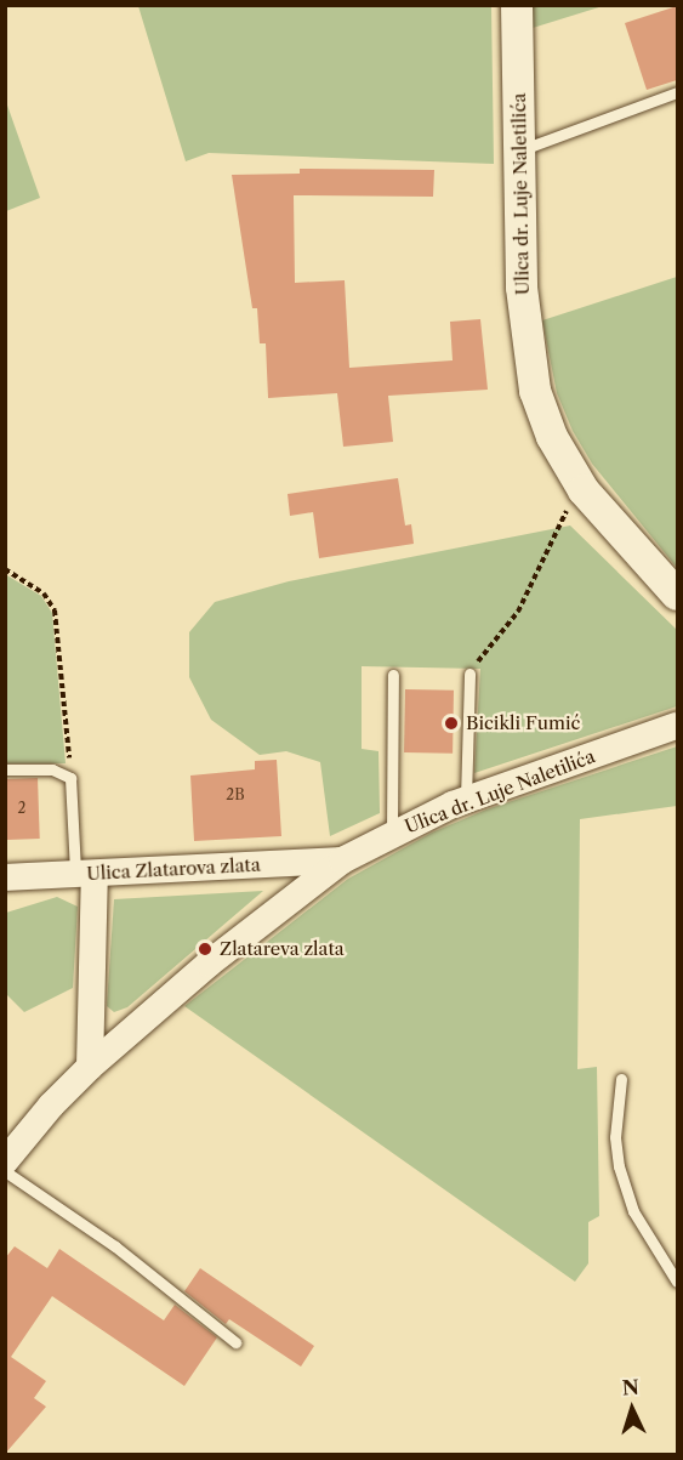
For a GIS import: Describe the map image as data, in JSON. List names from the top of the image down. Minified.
{"streets":{"main road":["Ulica dr. Luje Naletilića"],"street":["Ulica Zlatarova zlata"]},"crossings":[["Ulica dr. Luje Naletilića","Ulica Zlatarova zlata"]],"places":["Bicikli Fumić","Zlatareva zlata"],"house_numbers":["2B","2"],"north":"top"}
